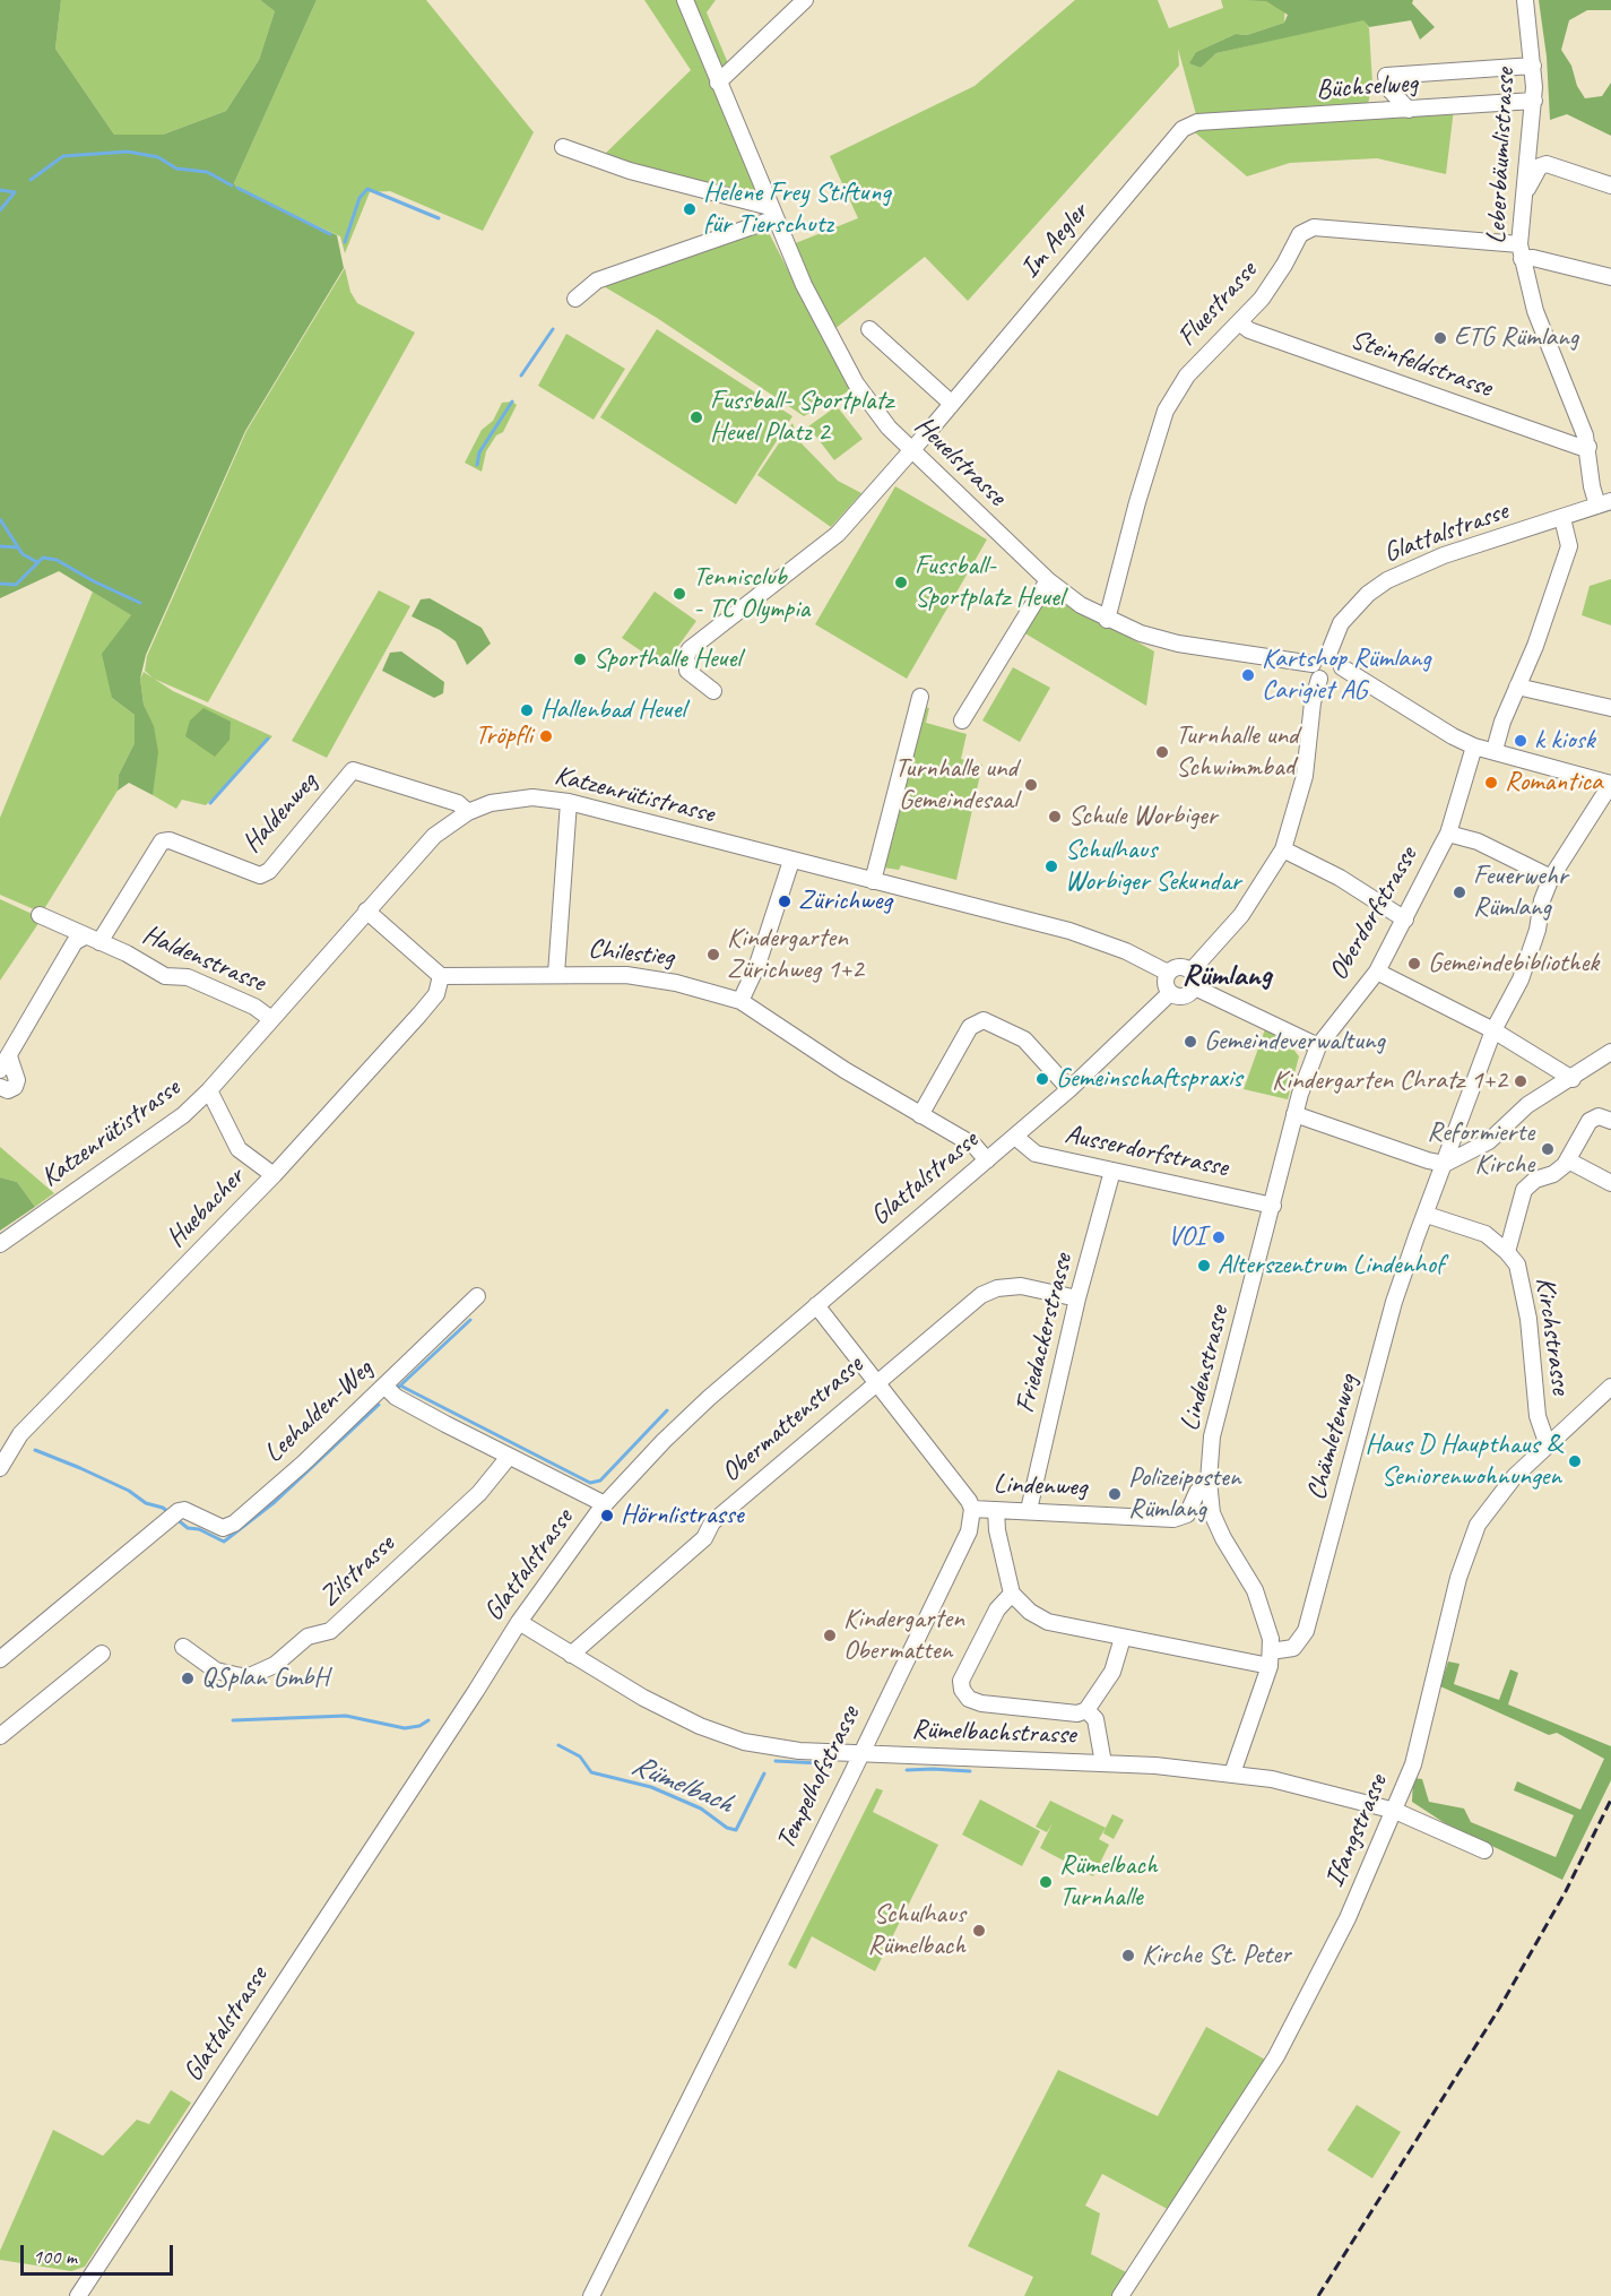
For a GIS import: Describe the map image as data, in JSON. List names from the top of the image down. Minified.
{"streets":{"street":["Büchselweg","Leberbäumlistrasse","Im Aegler","Fluestrasse","Steinfeldstrasse","Heuelstrasse","Glattalstrasse","Katzenrütistrasse","Haldenweg","Oberdorfstrasse","Chilestieg","Haldenstrasse","Ausserdorfstrasse","Huebacher","Friedackerstrasse","Kirchstrasse","Lindenstrasse","Leehalden-Weg","Obermattenstrasse","Chämletenweg","Lindenweg","Zilstrasse","Rümelbachstrasse","Tempelhofstrasse","Ifangstrasse"]},"crossings":[["Büchselweg","Leberbäumlistrasse"],["Büchselweg","Im Aegler"],["Leberbäumlistrasse","Fluestrasse"],["Leberbäumlistrasse","Steinfeldstrasse"],["Leberbäumlistrasse","Glattalstrasse"],["Im Aegler","Heuelstrasse"],["Fluestrasse","Steinfeldstrasse"],["Fluestrasse","Heuelstrasse"],["Heuelstrasse","Glattalstrasse"],["Glattalstrasse","Katzenrütistrasse"],["Glattalstrasse","Chilestieg"],["Glattalstrasse","Ausserdorfstrasse"],["Glattalstrasse","Rümelbachstrasse"],["Katzenrütistrasse","Haldenweg"],["Katzenrütistrasse","Haldenstrasse"],["Haldenweg","Haldenstrasse"],["Oberdorfstrasse","Lindenstrasse"],["Chilestieg","Huebacher"],["Ausserdorfstrasse","Friedackerstrasse"],["Ausserdorfstrasse","Lindenstrasse"],["Friedackerstrasse","Obermattenstrasse"],["Friedackerstrasse","Lindenweg"],["Kirchstrasse","Chämletenweg"],["Kirchstrasse","Ifangstrasse"],["Lindenstrasse","Chämletenweg"],["Lindenstrasse","Lindenweg"],["Obermattenstrasse","Rümelbachstrasse"],["Lindenweg","Tempelhofstrasse"],["Rümelbachstrasse","Tempelhofstrasse"],["Rümelbachstrasse","Ifangstrasse"]],"districts":["Rümlang"],"water":["Rümelbach"],"places":["Helene Frey Stiftung für Tierschutz","ETG Rümlang","Fussball- Sportplatz Heuel Platz 2","Fussball- Sportplatz Heuel","Tennisclub - TC Olympia","Sporthalle Heuel","Kartshop Rümlang Carigiet AG","Hallenbad Heuel","Tröpfli","k kiosk","Turnhalle und Schwimmbad","Romantica","Turnhalle und Gemeindesaal","Schule Worbiger","Schulhaus Worbiger Sekundar","Feuerwehr Rümlang","Zürichweg","Kindergarten Zürichweg 1+2","Gemeindebibliothek","Gemeindeverwaltung","Gemeinschaftspraxis","Kindergarten Chratz 1+2","Reformierte Kirche","VOI","Alterszentrum Lindenhof","Haus D Haupthaus & Seniorenwohnungen","Polizeiposten Rümlang","Hörnlistrasse","Kindergarten Obermatten","QSplan GmbH","Rümelbach Turnhalle","Schulhaus Rümelbach","Kirche St. Peter"],"scale_bar":"100 m"}
